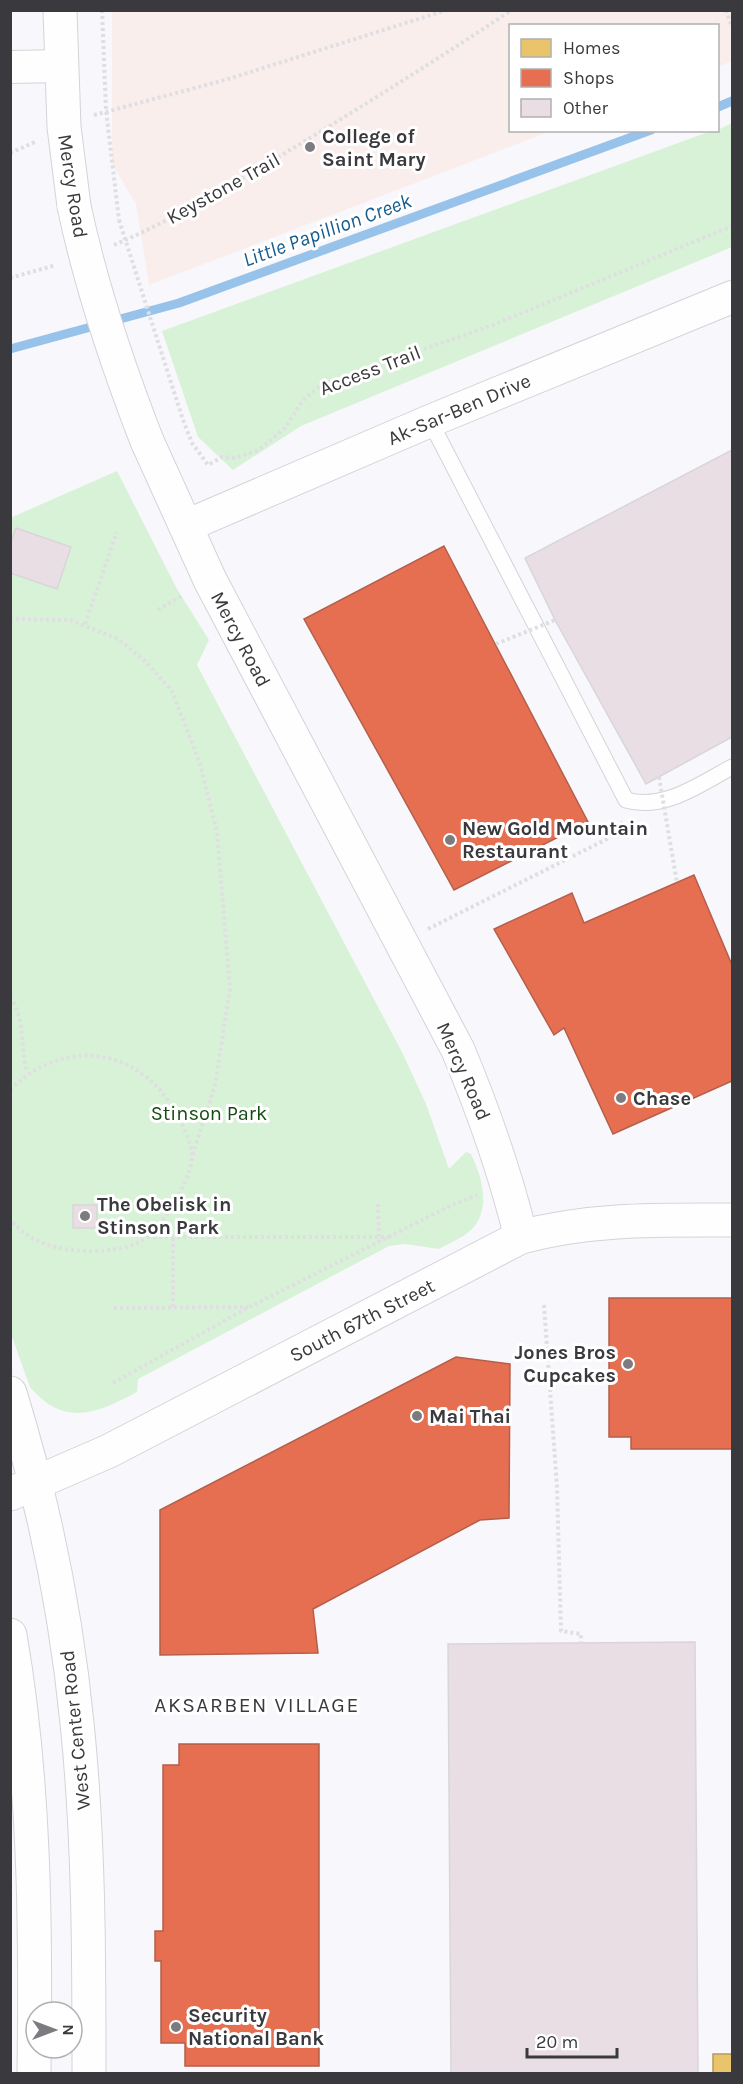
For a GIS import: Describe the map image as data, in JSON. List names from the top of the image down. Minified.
{"streets":{"main road":["Mercy Road","South 67th Street","West Center Road"],"street":["Ak-Sar-Ben Drive"],"path":["Keystone Trail","Access Trail"]},"crossings":[["Mercy Road","Ak-Sar-Ben Drive"],["Mercy Road","South 67th Street"],["South 67th Street","West Center Road"]],"districts":["AKSARBEN VILLAGE"],"water":["Little Papillion Creek"],"parks":["Stinson Park"],"places":["College of Saint Mary","New Gold Mountain Restaurant","Chase","The Obelisk in Stinson Park","Jones Bros Cupcakes","Mai Thai","Security National Bank"],"legend":["Homes","Shops","Other"],"scale_bar":"20 m","north":"right"}
